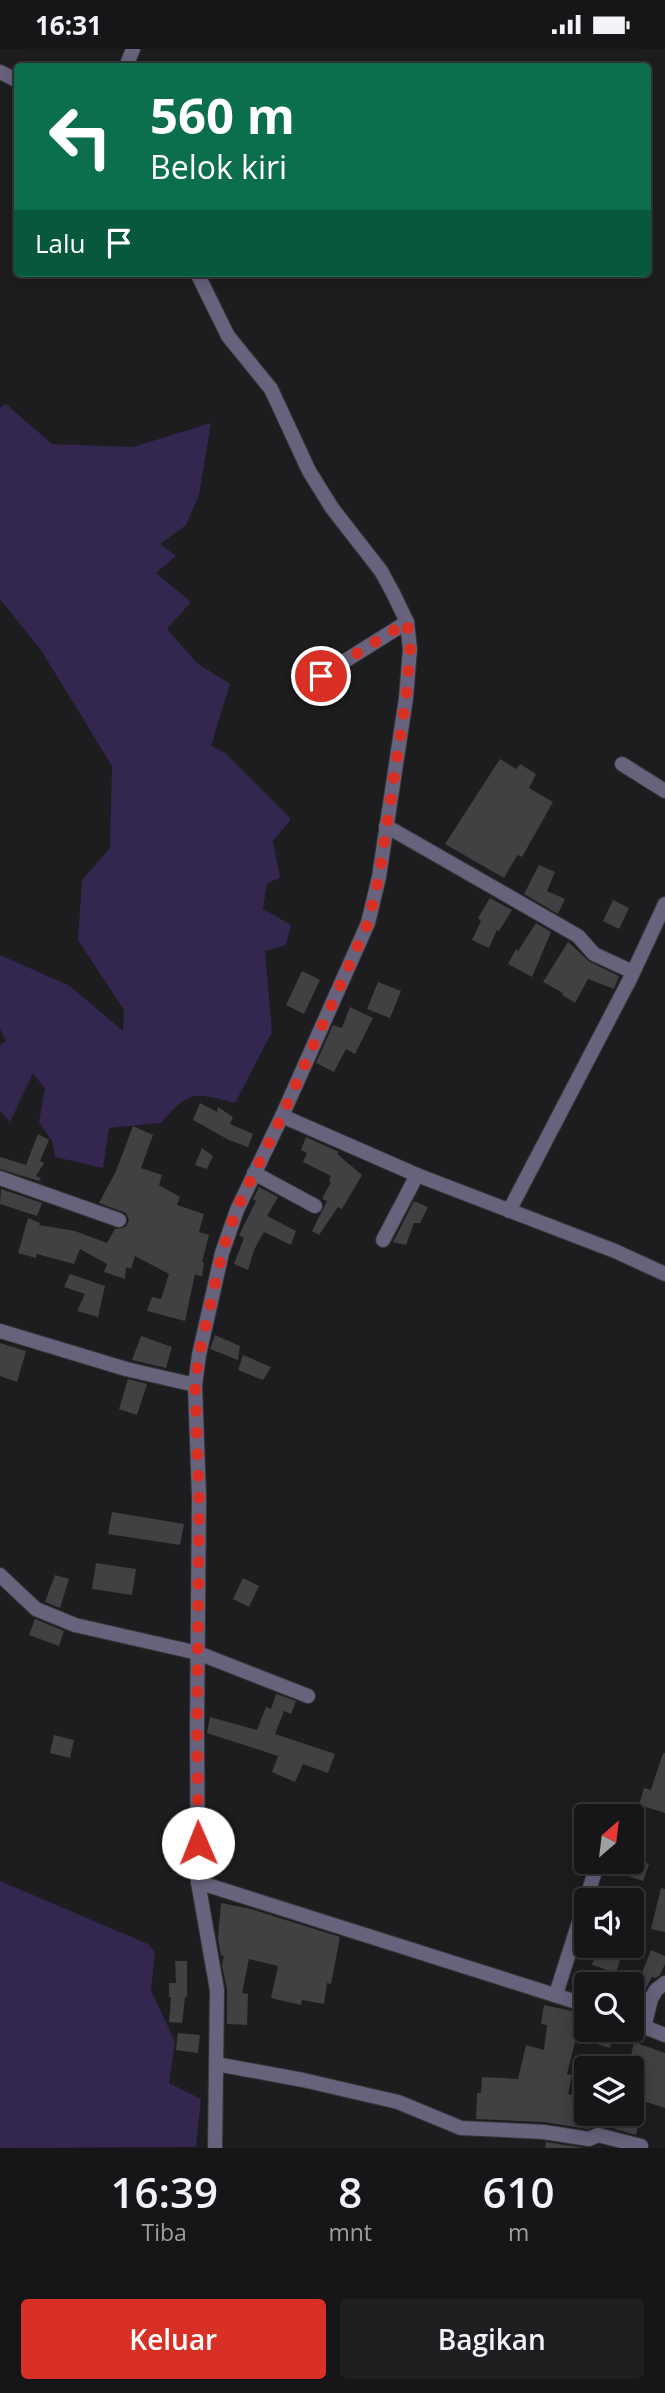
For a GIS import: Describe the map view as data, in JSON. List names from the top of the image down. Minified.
{"north":"top right","page":{"status":"16:31","turn":["560 m","Belok kiri"],"then":"Lalu","eta":["16:39","Tiba","8","mnt","610","m"],"buttons":["Keluar","Bagikan"]}}
